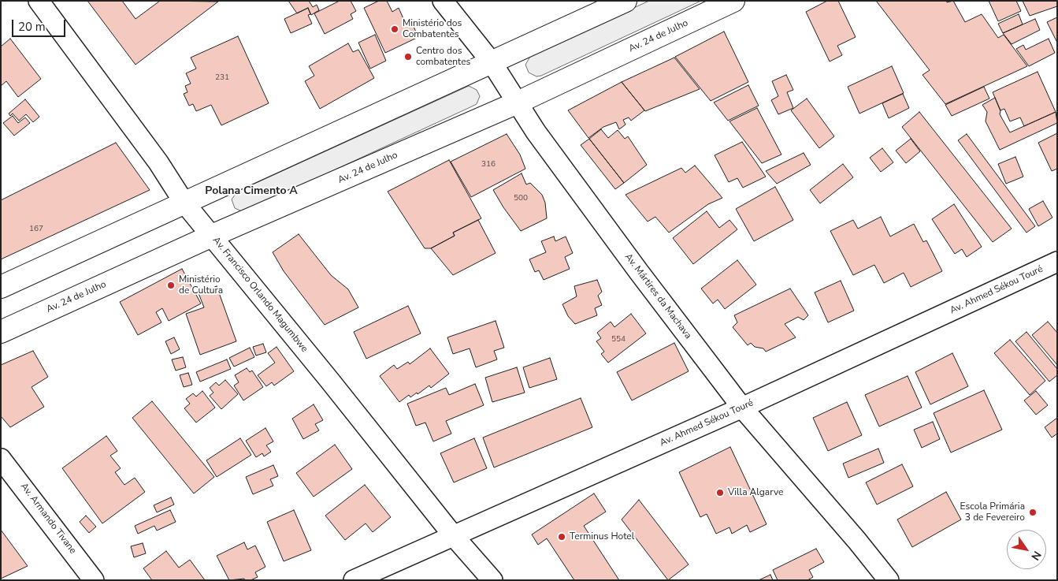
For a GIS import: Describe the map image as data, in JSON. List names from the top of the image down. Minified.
{"streets":{"main road":["Av. 24 de Julho"],"street":["Av. Ahmed Sékou Touré","Av. Francisco Orlando Magumbwe","Av. Mártires da Machava","Av. Armando Tivane"]},"crossings":[["Av. 24 de Julho","Av. Francisco Orlando Magumbwe"],["Av. 24 de Julho","Av. Mártires da Machava"],["Av. Ahmed Sékou Touré","Av. Francisco Orlando Magumbwe"],["Av. Ahmed Sékou Touré","Av. Mártires da Machava"]],"districts":["Polana Cimento A"],"places":["Ministério dos Combatentes","Centro dos combatentes","Ministério de Cultura","Villa Algarve","Escola Primária 3 de Fevereiro","Terminus Hotel"],"house_numbers":["231","316","500","167","554"],"scale_bar":"20 m","north":"bottom right"}
